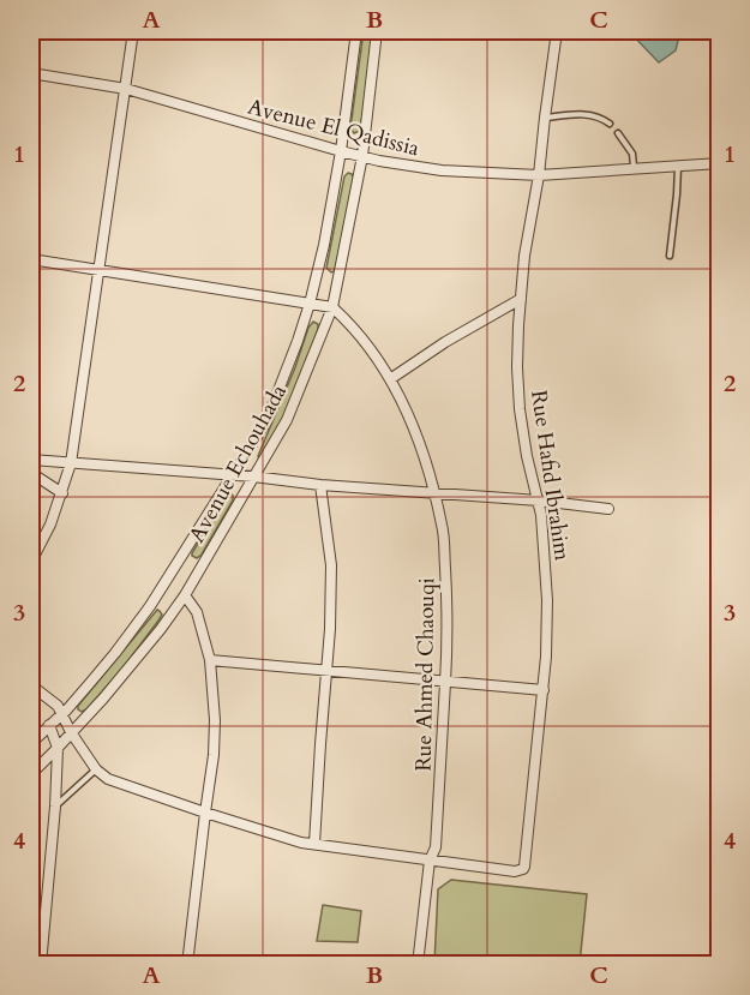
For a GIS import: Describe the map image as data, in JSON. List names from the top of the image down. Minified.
{"streets":{"street":["Avenue El Qadissia","Avenue Echouhada","Rue Hafid Ibrahim","Rue Ahmed Chaouqi"]},"crossings":[["Avenue El Qadissia","Avenue Echouhada"],["Avenue El Qadissia","Rue Hafid Ibrahim"],["Avenue Echouhada","Rue Ahmed Chaouqi"],["Rue Hafid Ibrahim","Rue Ahmed Chaouqi"]],"grid":{"columns":["A","B","C"],"rows":["1","2","3","4"]}}
